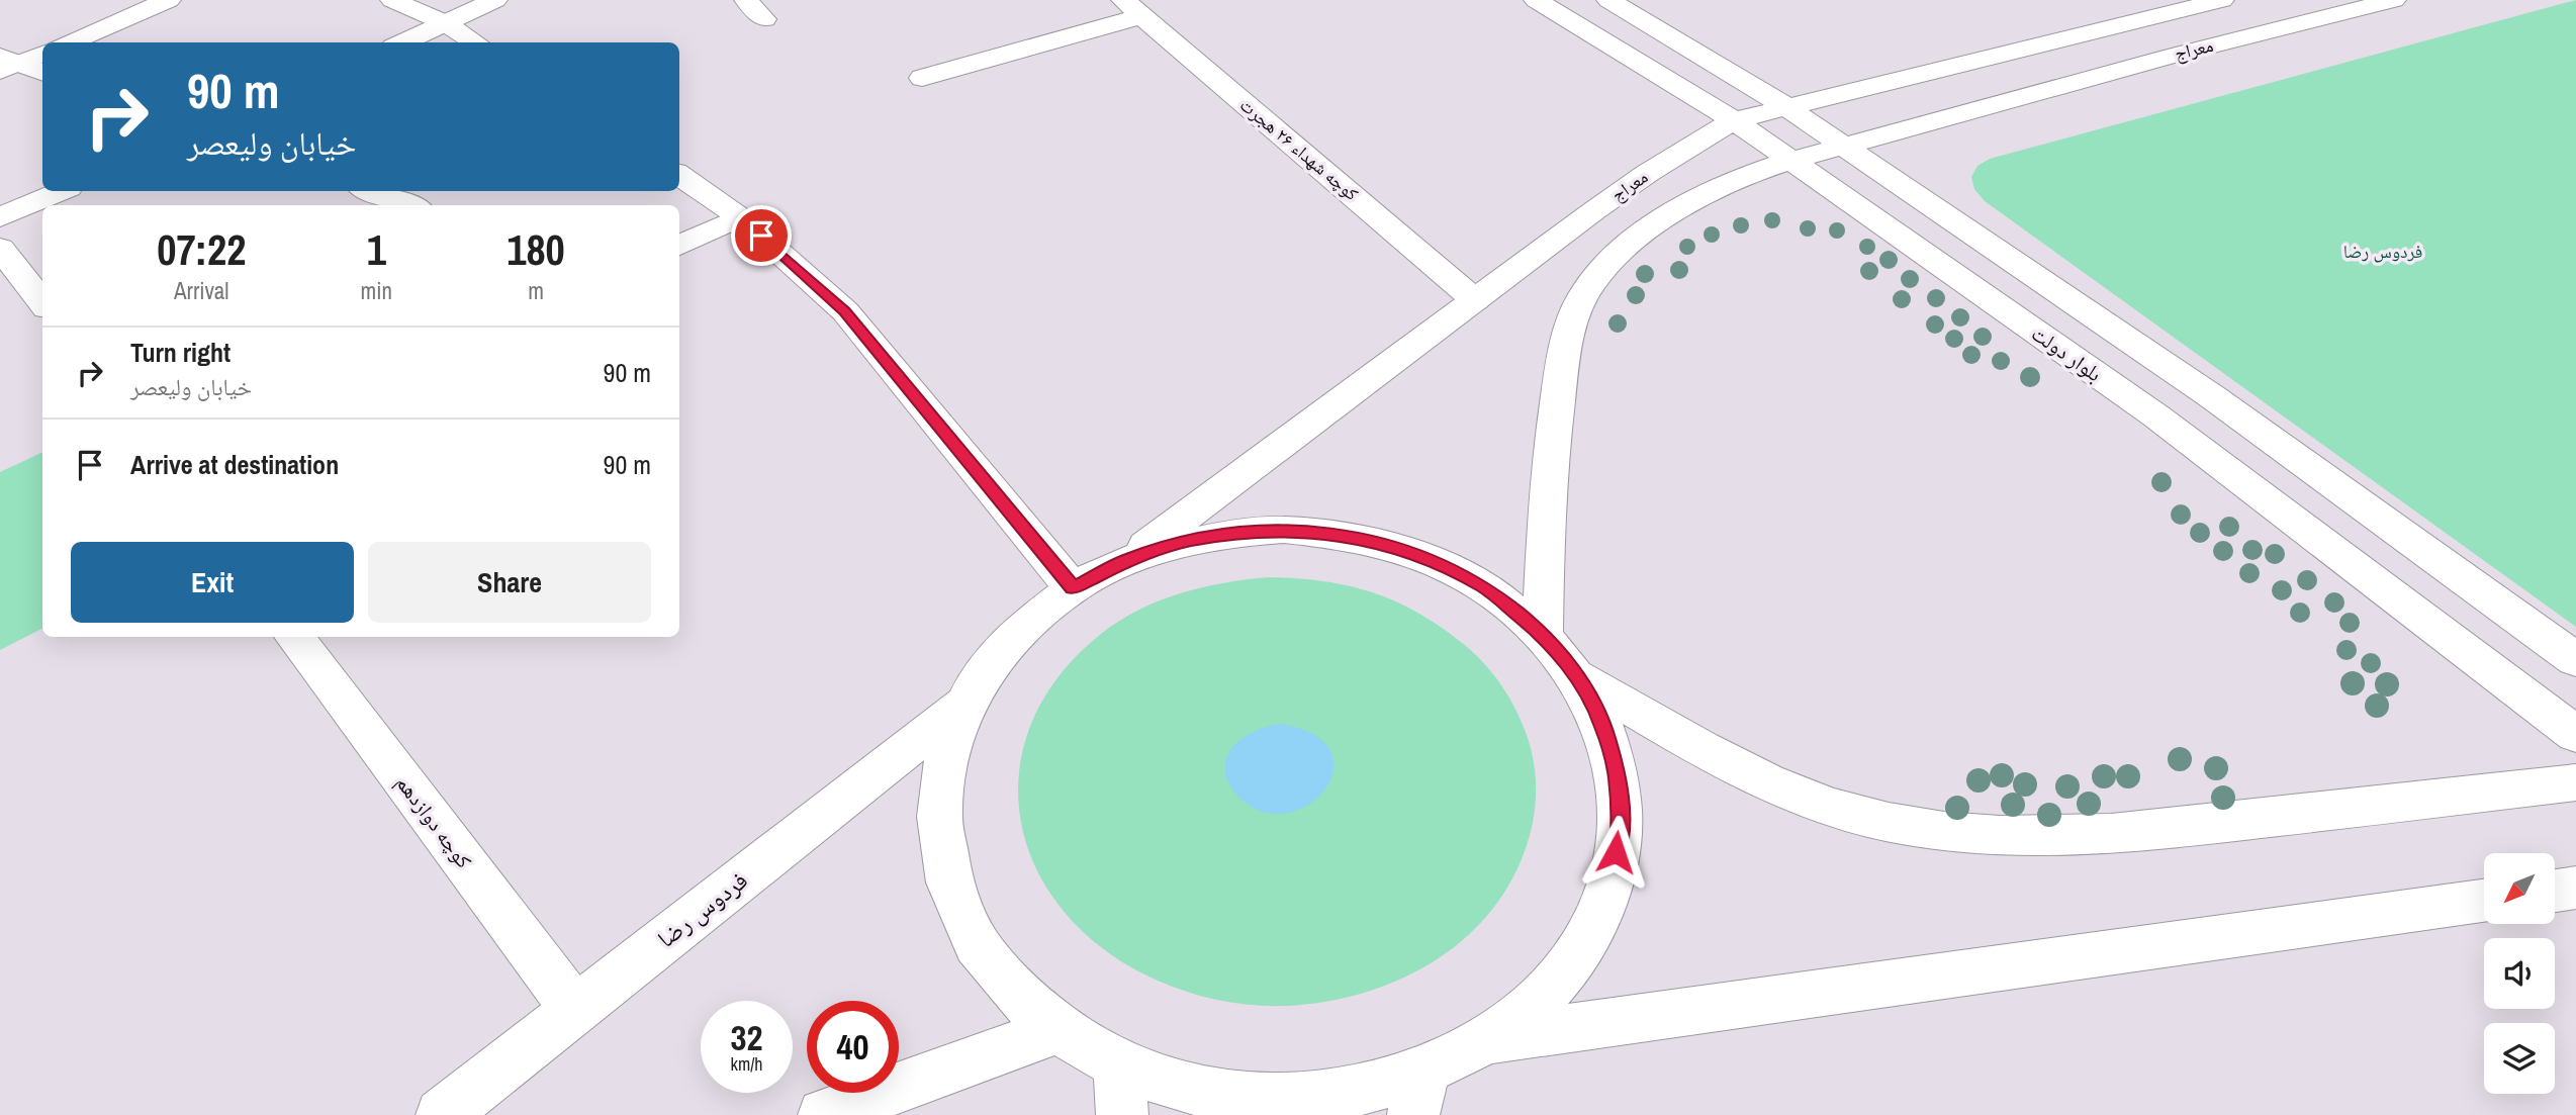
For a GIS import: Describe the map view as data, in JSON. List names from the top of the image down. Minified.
{"streets":{"street":["معراج","کوچه شهداء ۲۶ هجرت","بلوار دولت","کوچه دوازدهم","فردوس رضا"]},"crossings":[["معراج","کوچه شهداء ۲۶ هجرت"],["معراج","بلوار دولت"],["کوچه دوازدهم","فردوس رضا"]],"parks":["فردوس رضا"],"north":"bottom left","page":{"turn":["90 m","خیابان ولیعصر"],"eta":["07:22","Arrival","1","min","180","m"],"list":[{"name":"Turn right","note":"خیابان ولیعصر","value":"90 m"},{"name":"Arrive at destination","value":"90 m"}],"buttons":["Exit","Share"],"speed":"32 km/h","limit":"40"}}
